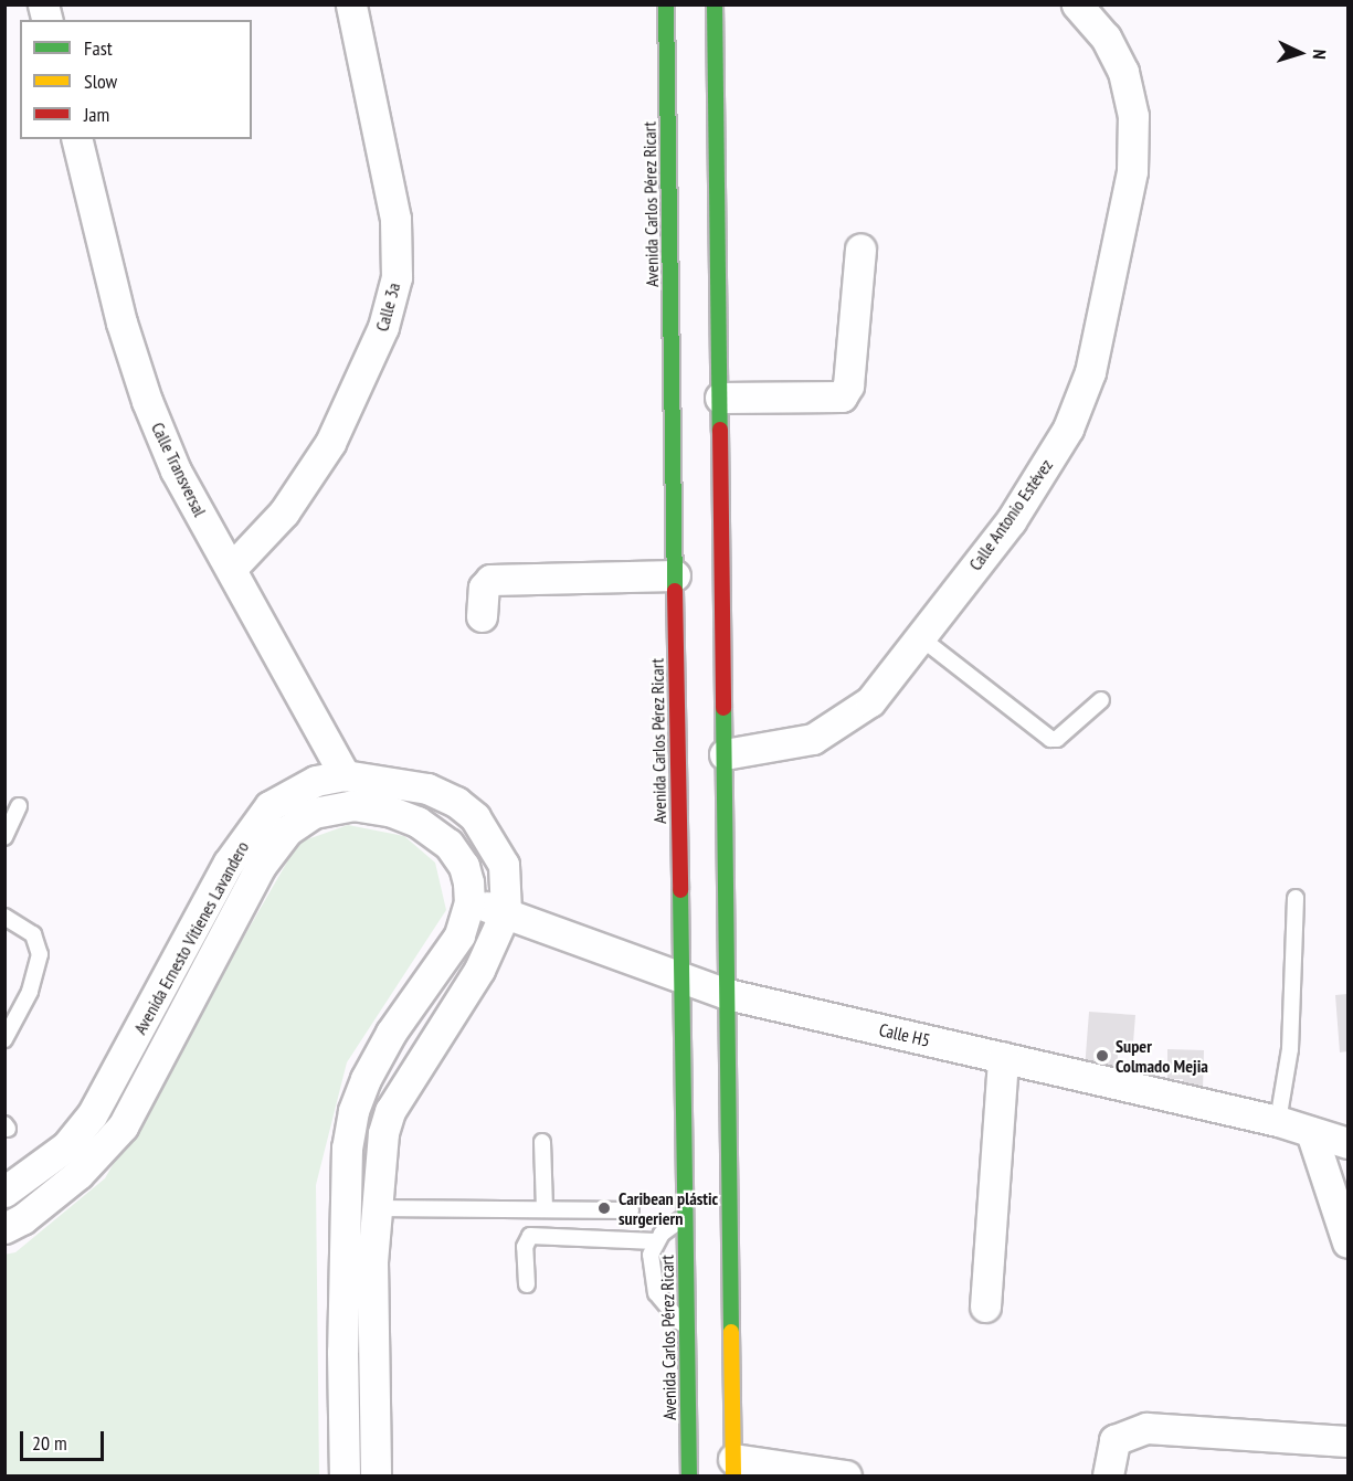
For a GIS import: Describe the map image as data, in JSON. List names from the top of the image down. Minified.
{"streets":{"main road":["Avenida Carlos Pérez Ricart"],"street":["Calle 3a","Calle Transversal","Calle Antonio Estévez","Avenida Ernesto Vitienes Lavandero","Calle H5"]},"crossings":[["Avenida Carlos Pérez Ricart","Calle H5"],["Calle 3a","Calle Transversal"],["Calle Transversal","Avenida Ernesto Vitienes Lavandero"],["Avenida Ernesto Vitienes Lavandero","Calle H5"]],"places":["Super Colmado Mejia","Caribean plástic surgeriern"],"legend":["Fast","Slow","Jam"],"scale_bar":"20 m","north":"right"}
